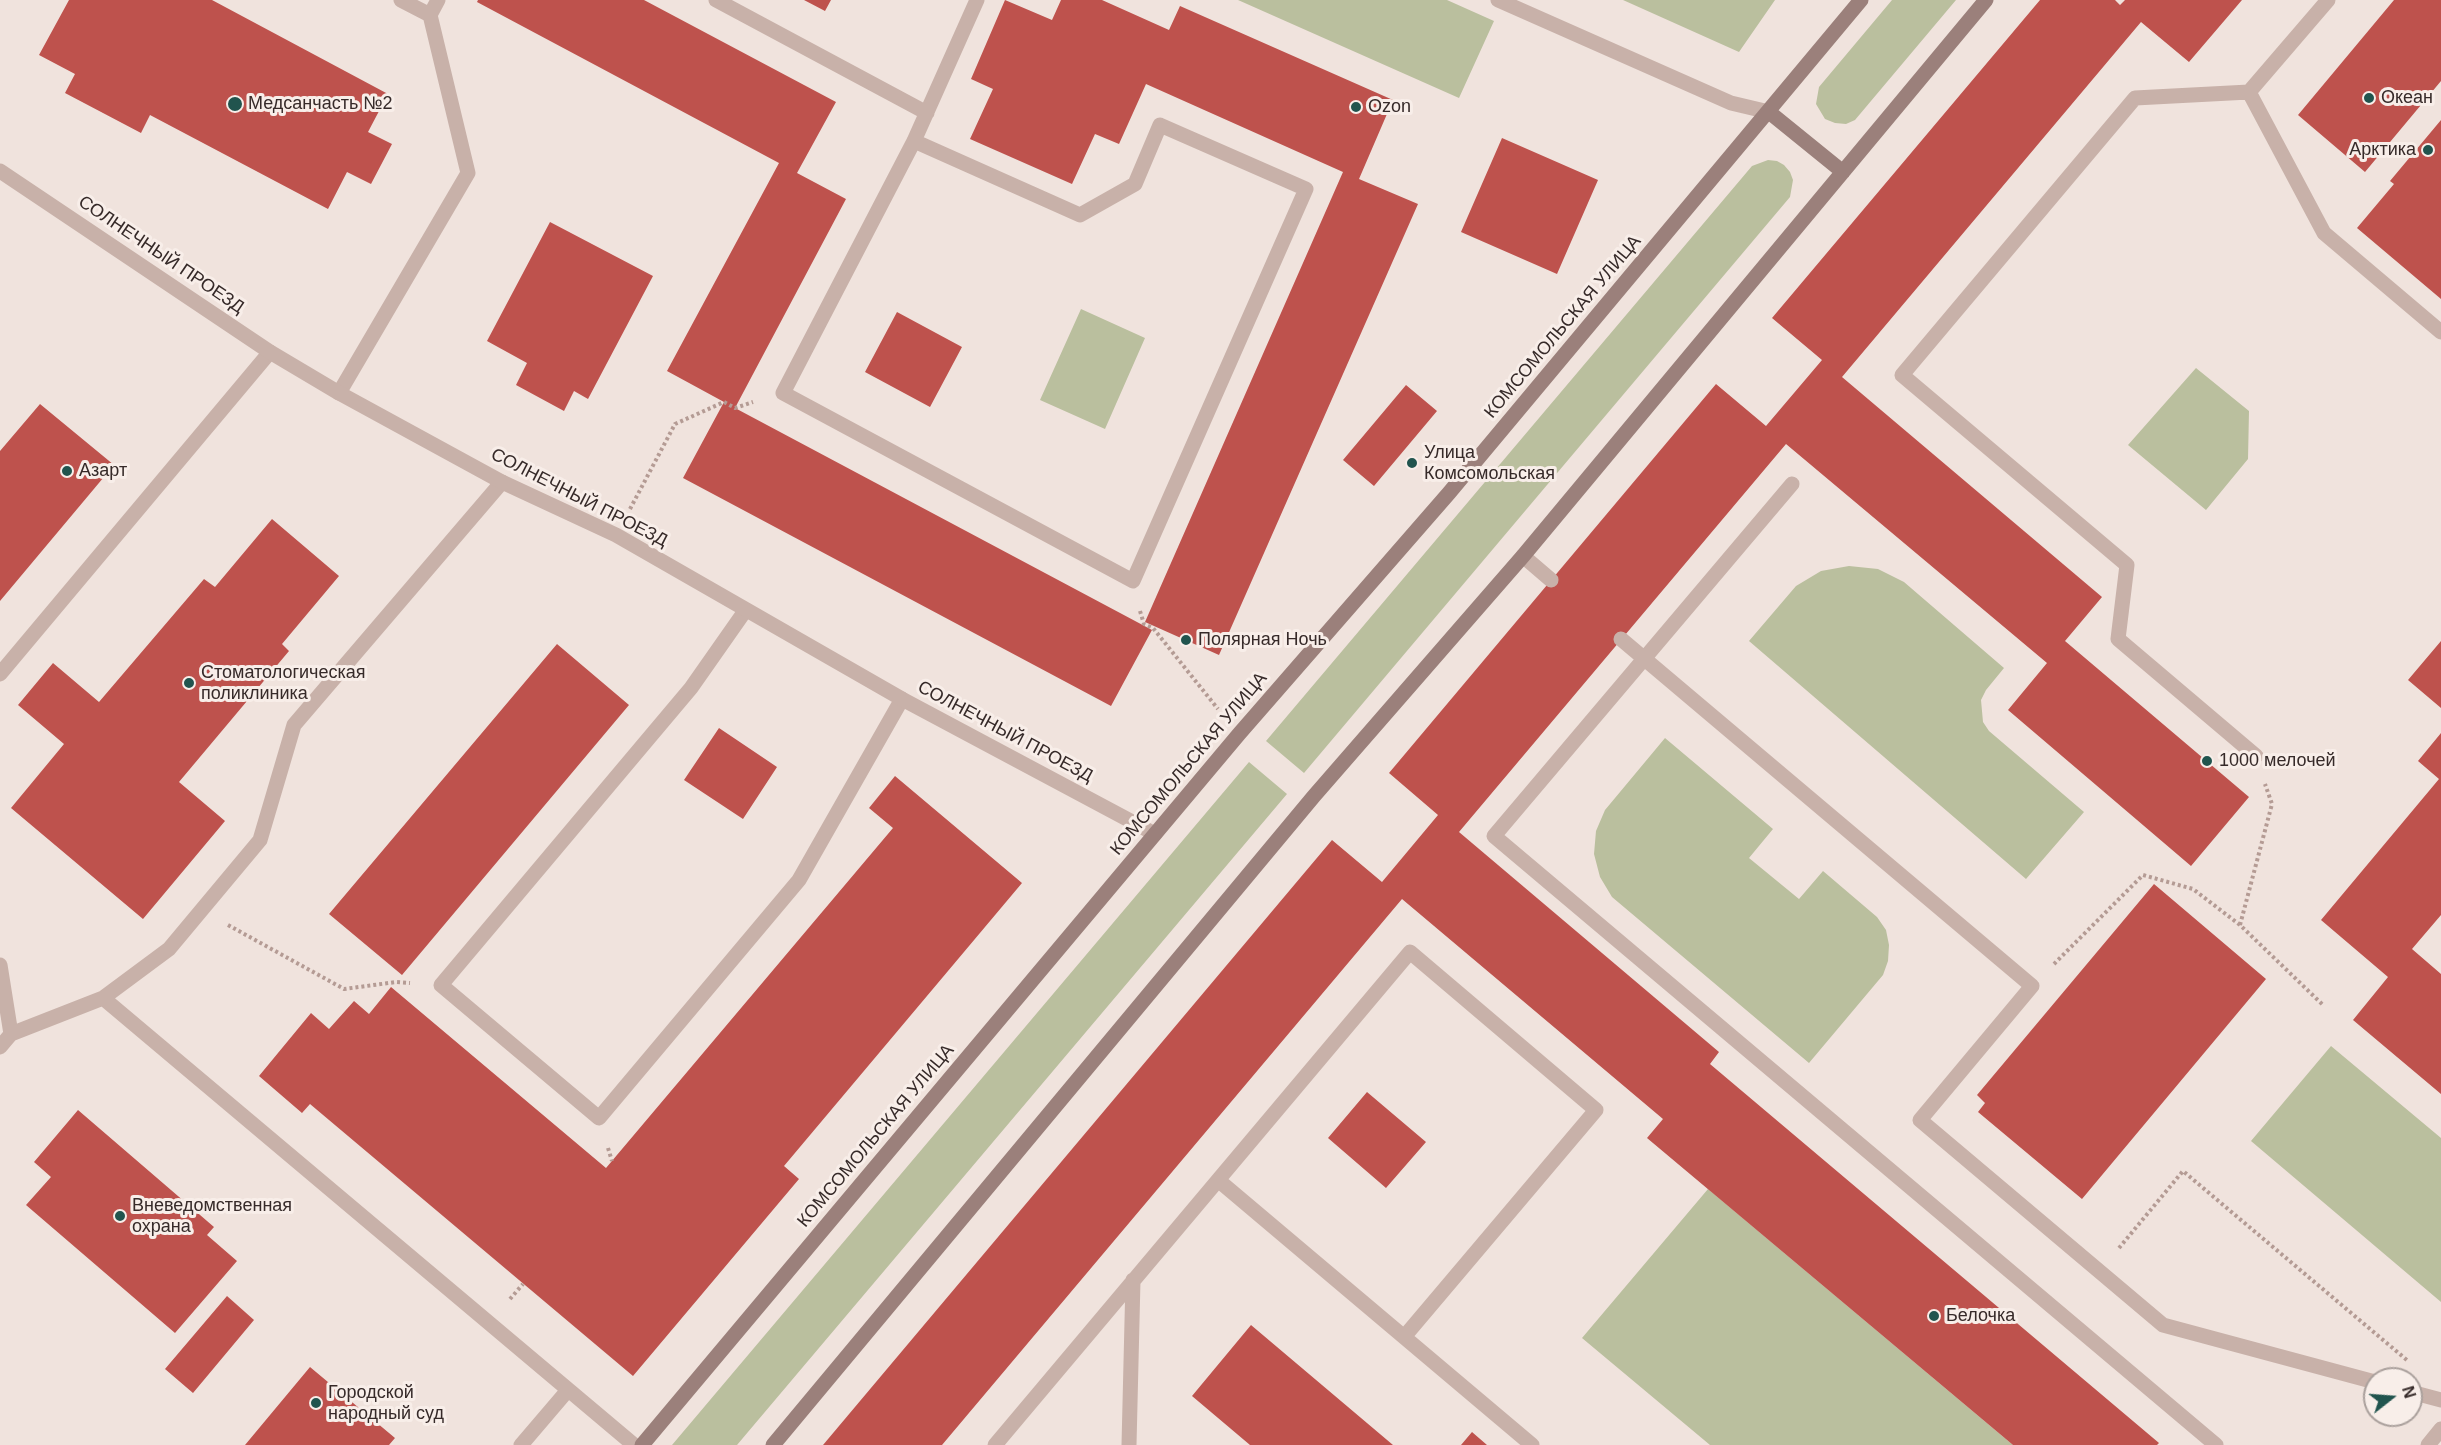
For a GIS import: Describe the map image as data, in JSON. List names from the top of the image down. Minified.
{"streets":{"street":["СОЛНЕЧНЫЙ ПРОЕЗД","КОМСОМОЛЬСКАЯ УЛИЦА"]},"crossings":[["СОЛНЕЧНЫЙ ПРОЕЗД","КОМСОМОЛЬСКАЯ УЛИЦА"]],"places":["Океан","Медсанчасть №2","Ozon","Арктика","Улица Комсомольская","Азарт","Полярная Ночь","Стоматологическая поликлиника","1000 мелочей","Вневедомственная охрана","Белочка","Городской народный суд"],"north":"right"}
